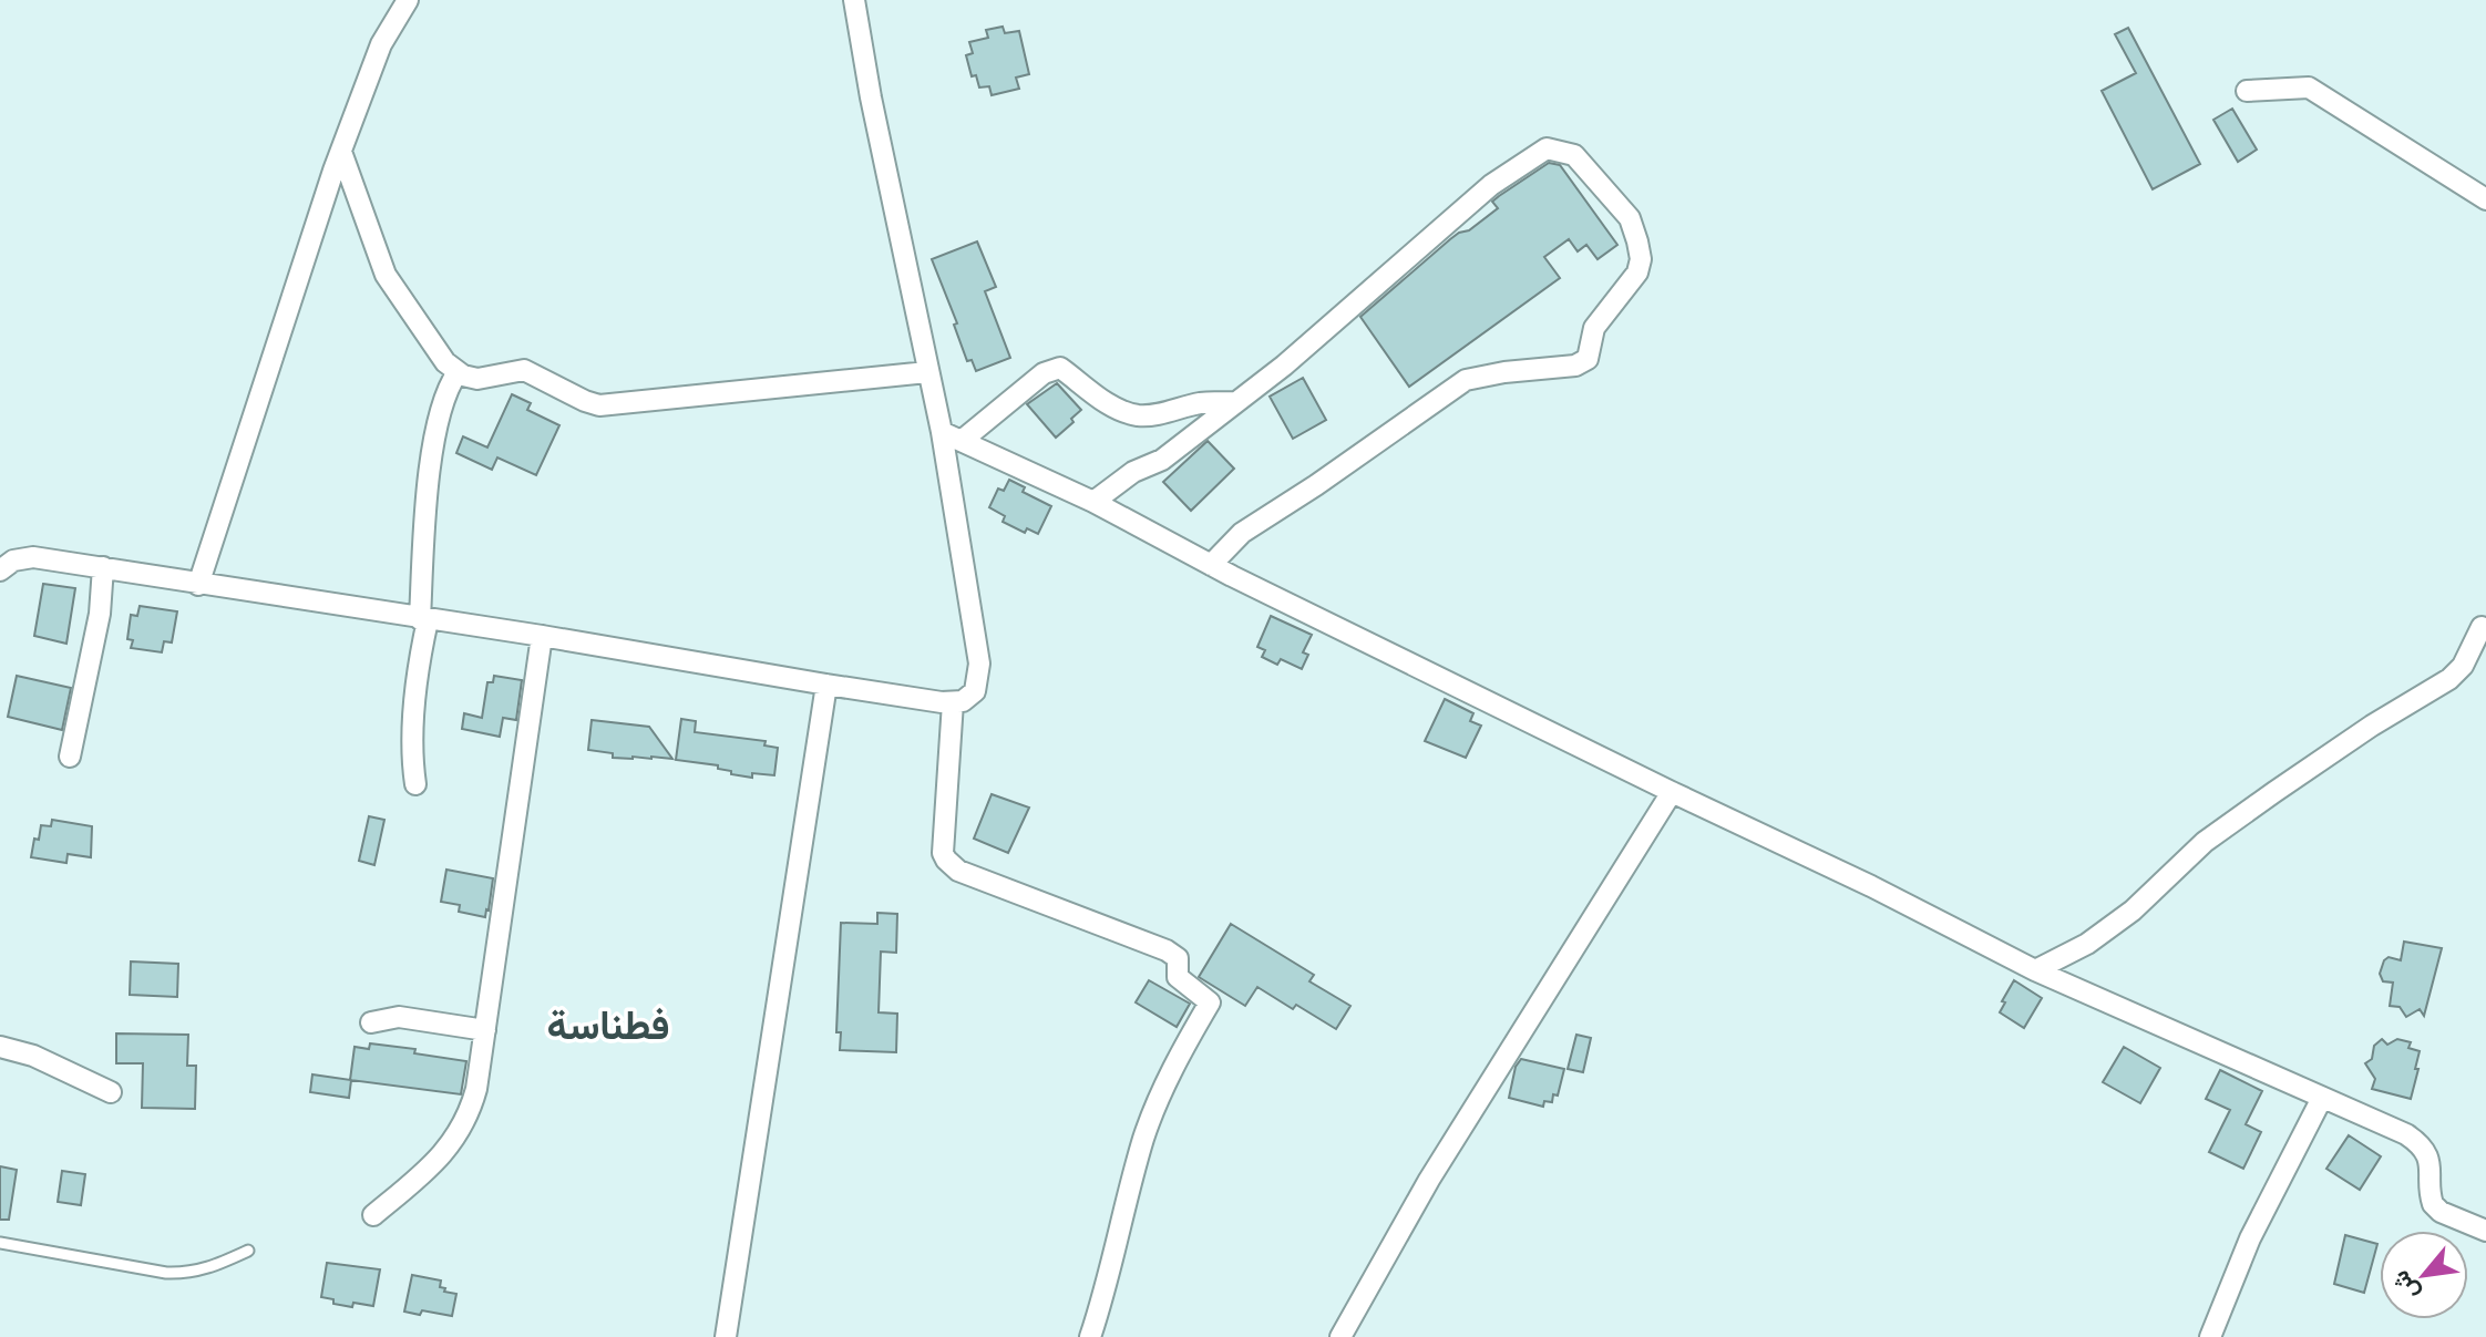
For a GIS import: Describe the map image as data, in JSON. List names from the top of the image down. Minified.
{"districts":["فطناسة"],"north":"bottom left"}
